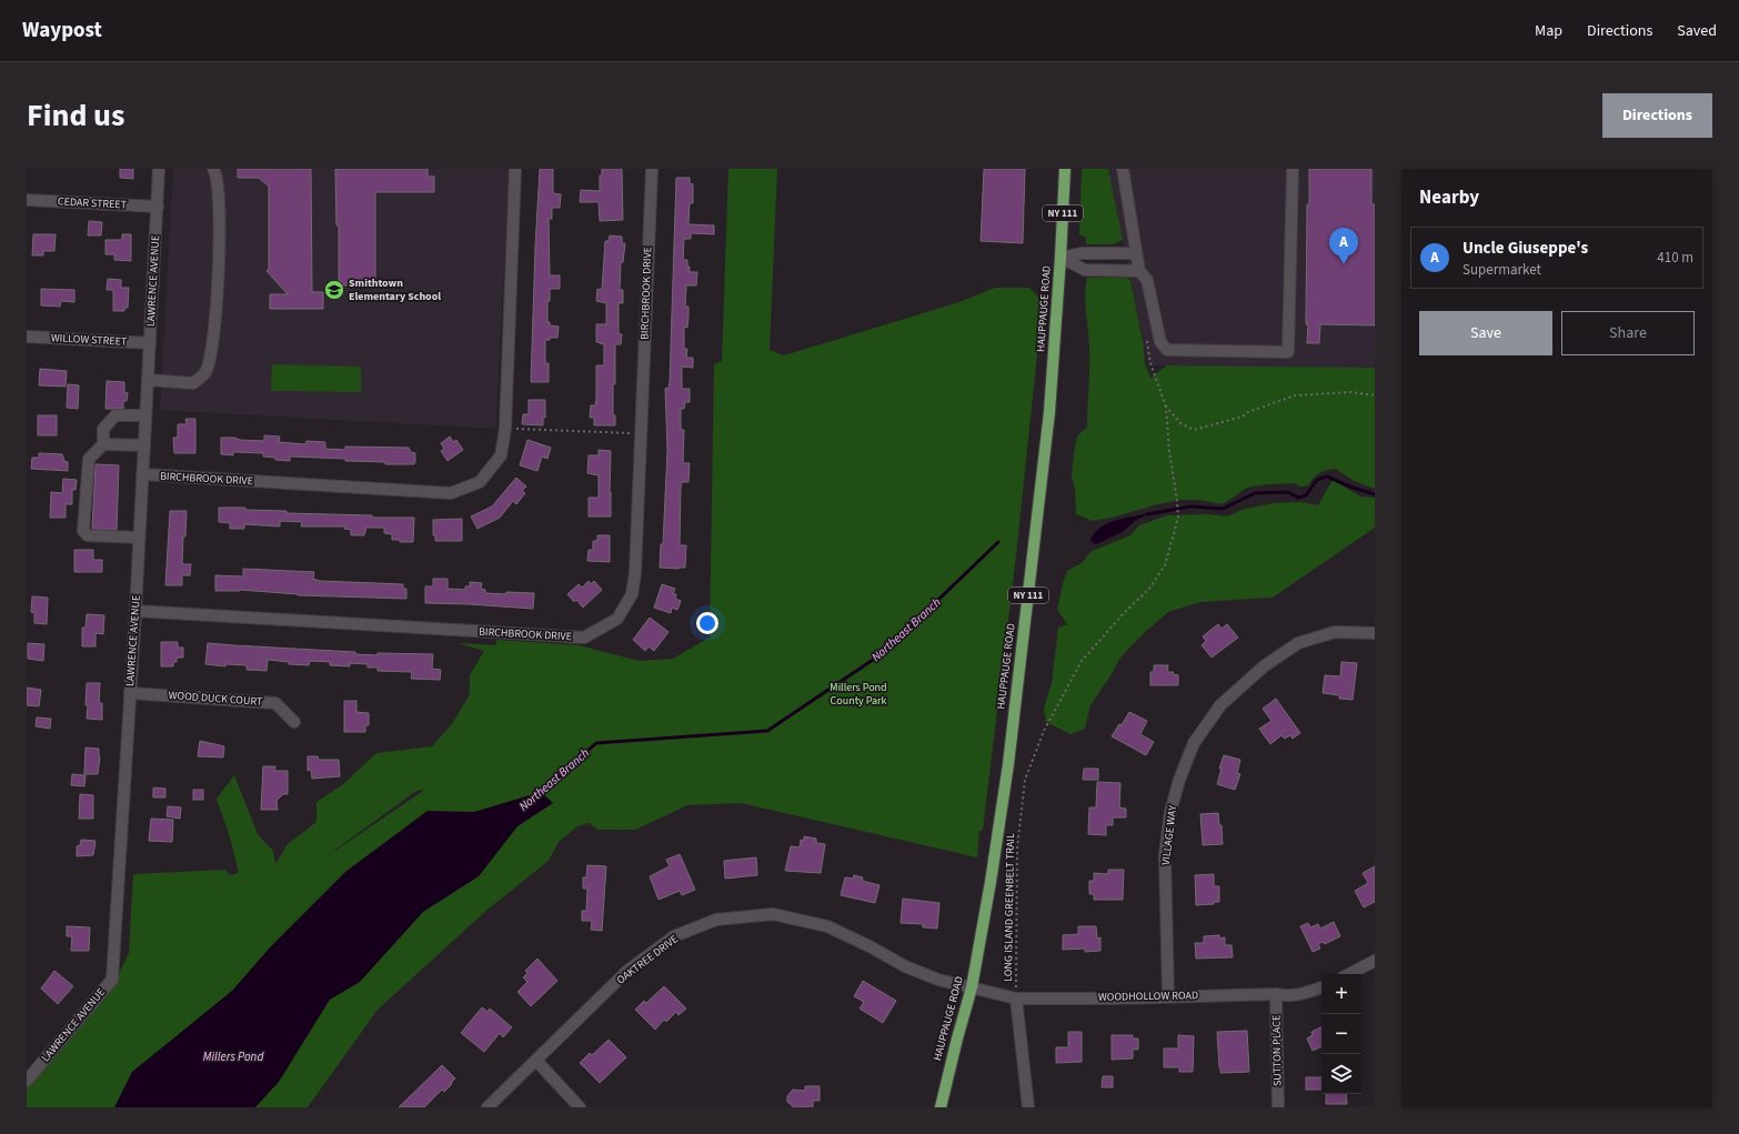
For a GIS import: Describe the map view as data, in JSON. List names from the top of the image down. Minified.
{"streets":{"main road":["NY 111","HAUPPAUGE ROAD"],"street":["CEDAR STREET","LAWRENCE AVENUE","BIRCHBROOK DRIVE","WILLOW STREET","WOOD DUCK COURT","VILLAGE WAY","OAKTREE DRIVE","WOODHOLLOW ROAD","SUTTON PLACE"],"path":["LONG ISLAND GREENBELT TRAIL"]},"crossings":[["CEDAR STREET","LAWRENCE AVENUE"],["LAWRENCE AVENUE","BIRCHBROOK DRIVE"],["LAWRENCE AVENUE","WILLOW STREET"],["LAWRENCE AVENUE","WOOD DUCK COURT"],["HAUPPAUGE ROAD","OAKTREE DRIVE"],["HAUPPAUGE ROAD","WOODHOLLOW ROAD"],["VILLAGE WAY","WOODHOLLOW ROAD"],["LONG ISLAND GREENBELT TRAIL","WOODHOLLOW ROAD"],["OAKTREE DRIVE","WOODHOLLOW ROAD"],["WOODHOLLOW ROAD","SUTTON PLACE"]],"water":["Northeast Branch","Millers Pond"],"parks":["Millers Pond County Park"],"places":{"school or university":["Smithtown Elementary School"]},"page":{"header":"Waypost","nav":["Map","Directions","Saved"],"title":"Find us","buttons":["Directions",["Save","Share"]],"heading":"Nearby","list":[{"mark":"A","name":"Uncle Giuseppe's","note":"Supermarket","value":"410 m"}],"pins":"A","map_buttons":["+","−"]}}
